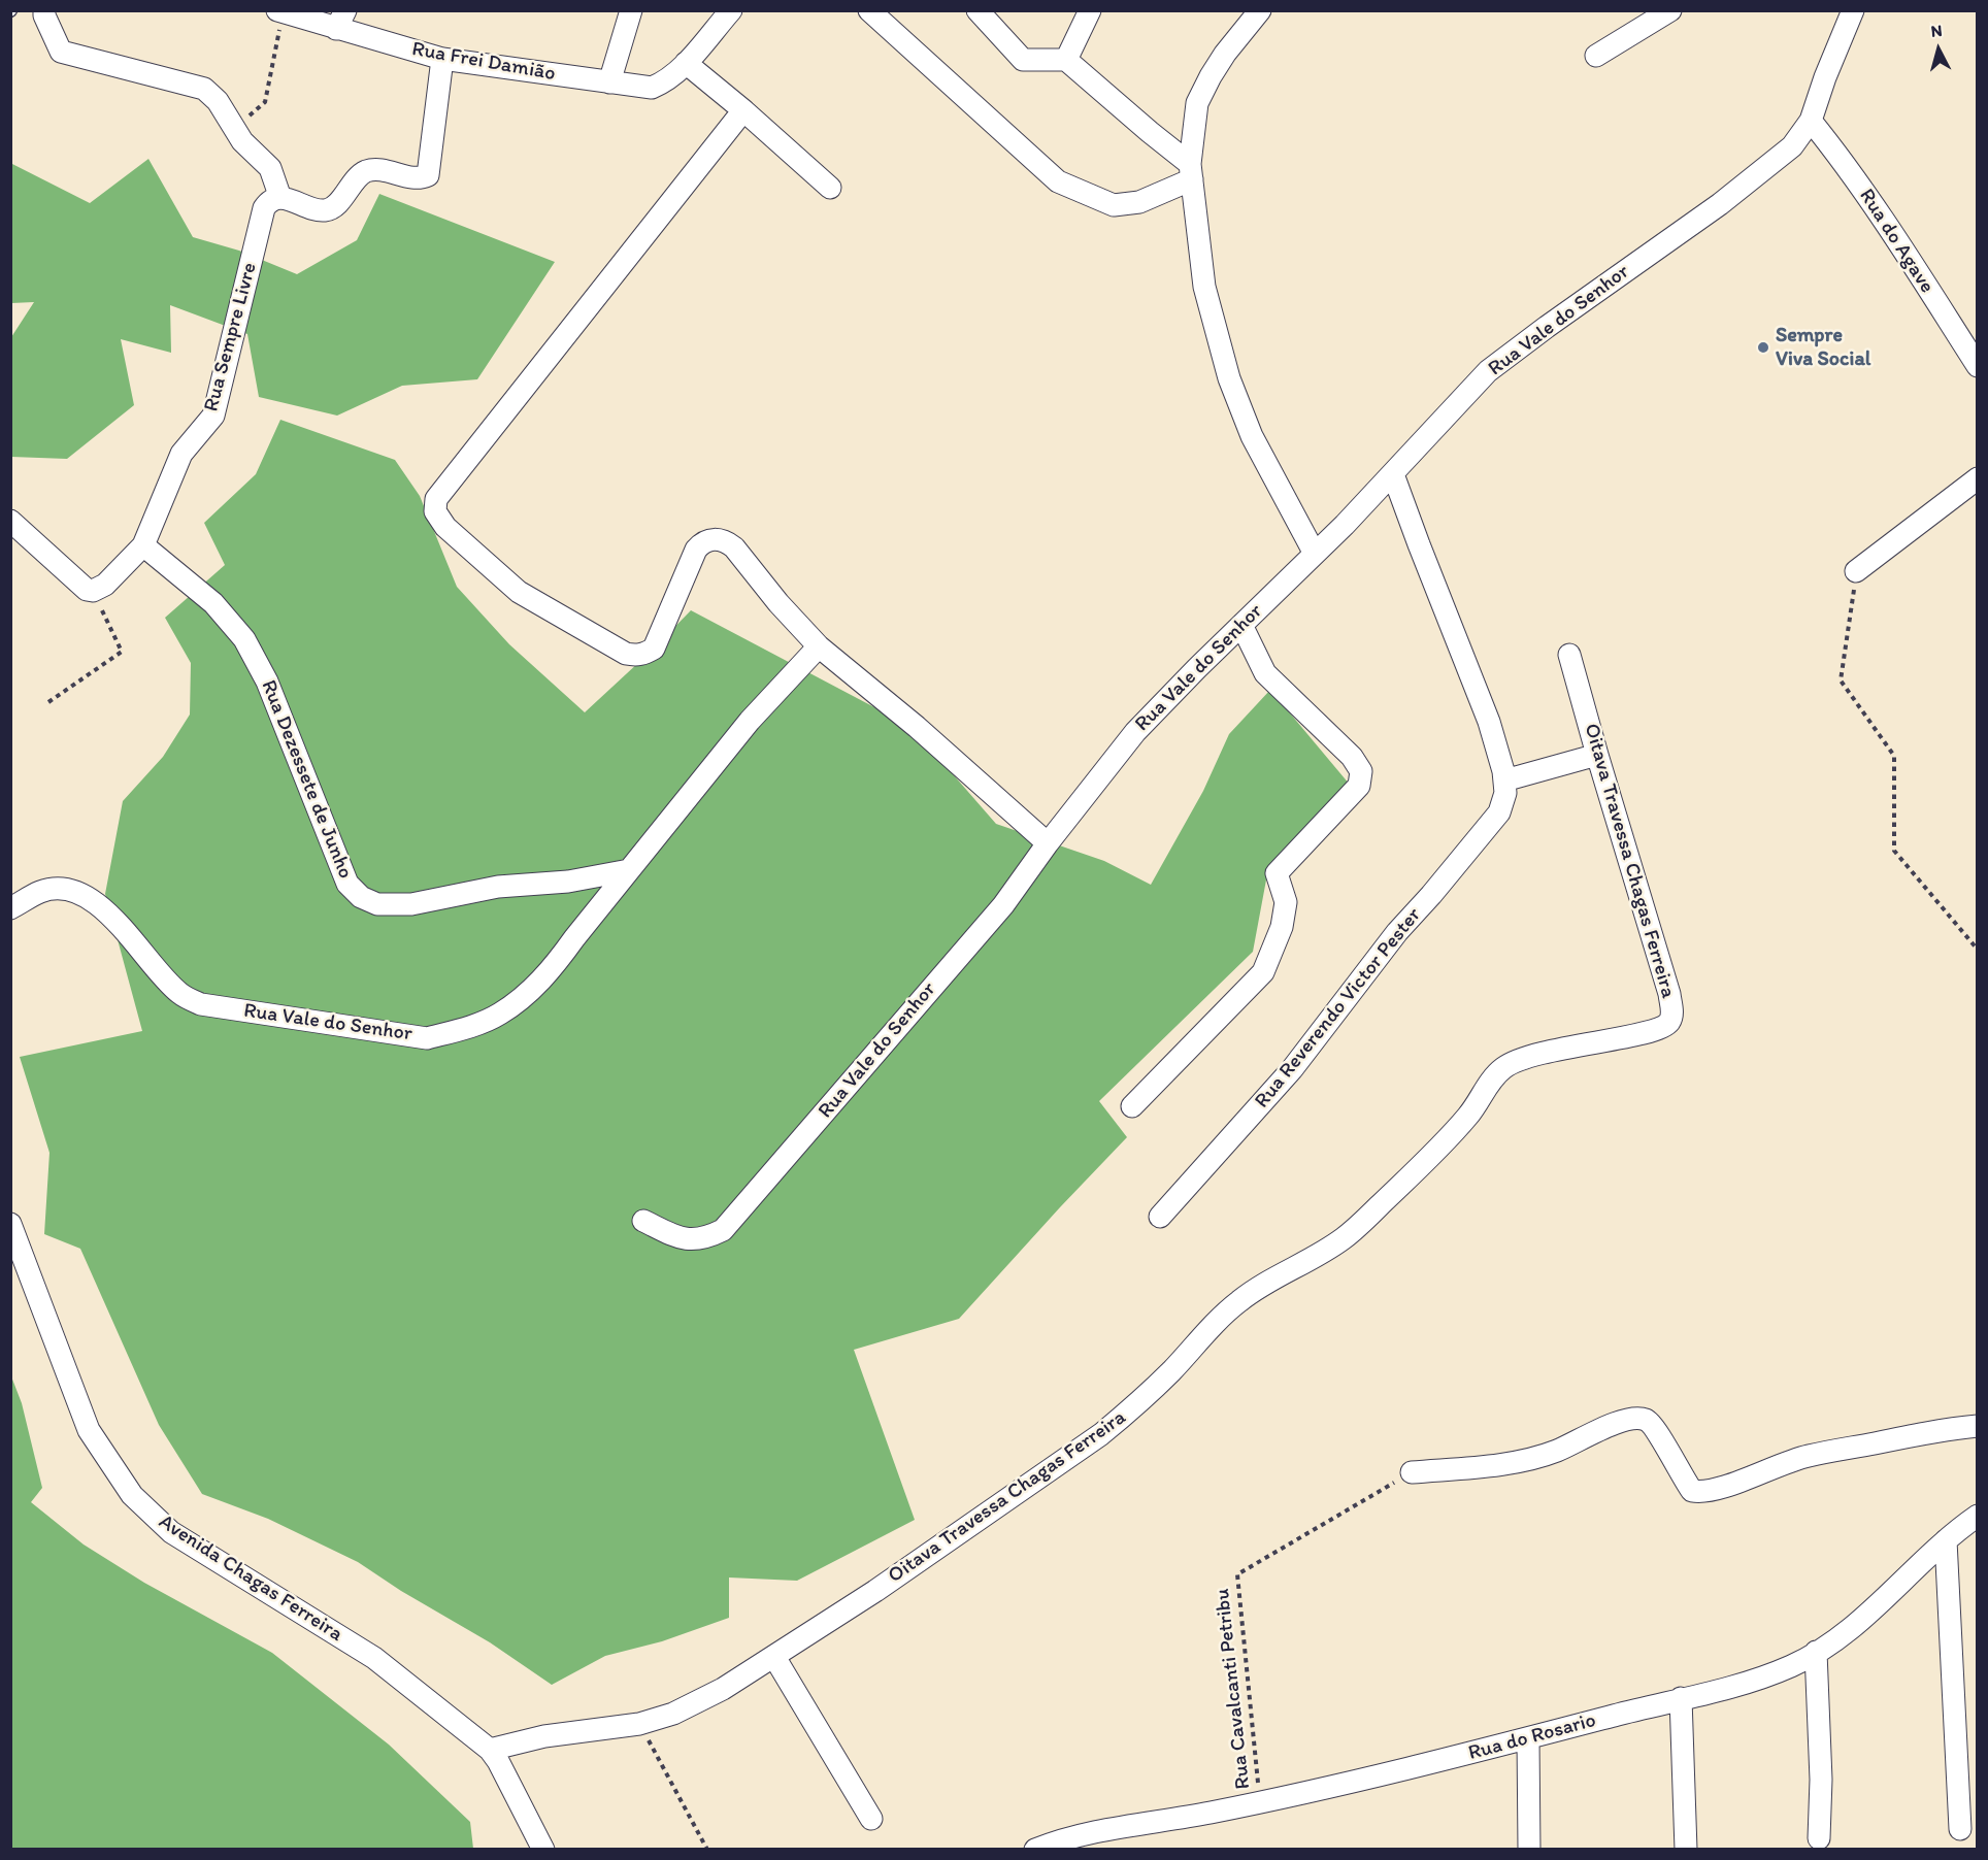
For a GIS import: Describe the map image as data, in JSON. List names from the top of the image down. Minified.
{"streets":{"street":["Rua Frei Damião","Rua do Agave","Rua Vale do Senhor","Rua Sempre Livre","Rua Dezessete de Junho","Oitava Travessa Chagas Ferreira","Rua Reverendo Victor Pester","Avenida Chagas Ferreira","Rua do Rosario"],"path":["Rua Cavalcanti Petribu"]},"crossings":[["Rua do Agave","Rua Vale do Senhor"],["Rua Vale do Senhor","Rua Dezessete de Junho"],["Rua Sempre Livre","Rua Dezessete de Junho"],["Oitava Travessa Chagas Ferreira","Avenida Chagas Ferreira"],["Rua Cavalcanti Petribu","Rua do Rosario"]],"places":["Sempre Viva Social"],"north":"top"}
